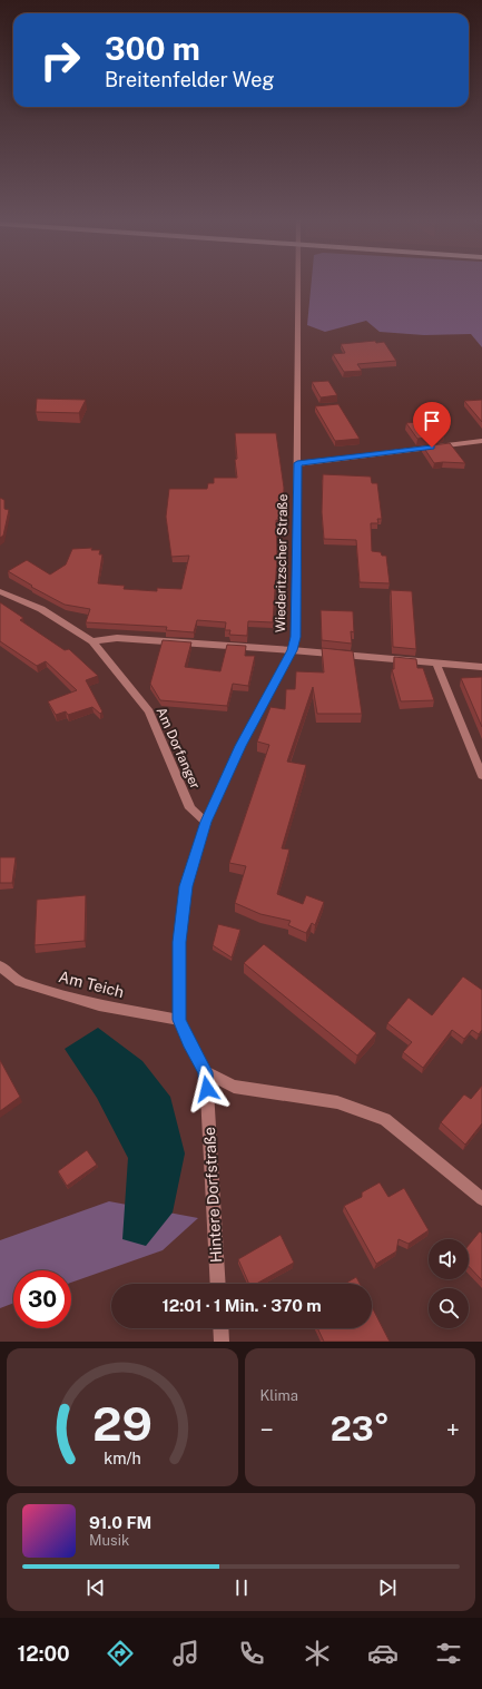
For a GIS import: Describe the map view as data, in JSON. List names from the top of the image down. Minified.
{"streets":{"street":["Wiederitzscher Straße","Am Dorfanger","Am Teich","Hintere Dorfstraße"]},"crossings":[["Wiederitzscher Straße","Am Dorfanger"],["Wiederitzscher Straße","Am Teich"],["Wiederitzscher Straße","Hintere Dorfstraße"]],"page":{"turn":["300 m","Breitenfelder Weg"],"limit":"30","trip":"12:01 · 1 Min. · 370 m","tile":"Klima","heat":["−","23°","+"],"song":["91.0 FM","Musik"],"tabs":"12:00","gauge":["29","km/h"]}}
